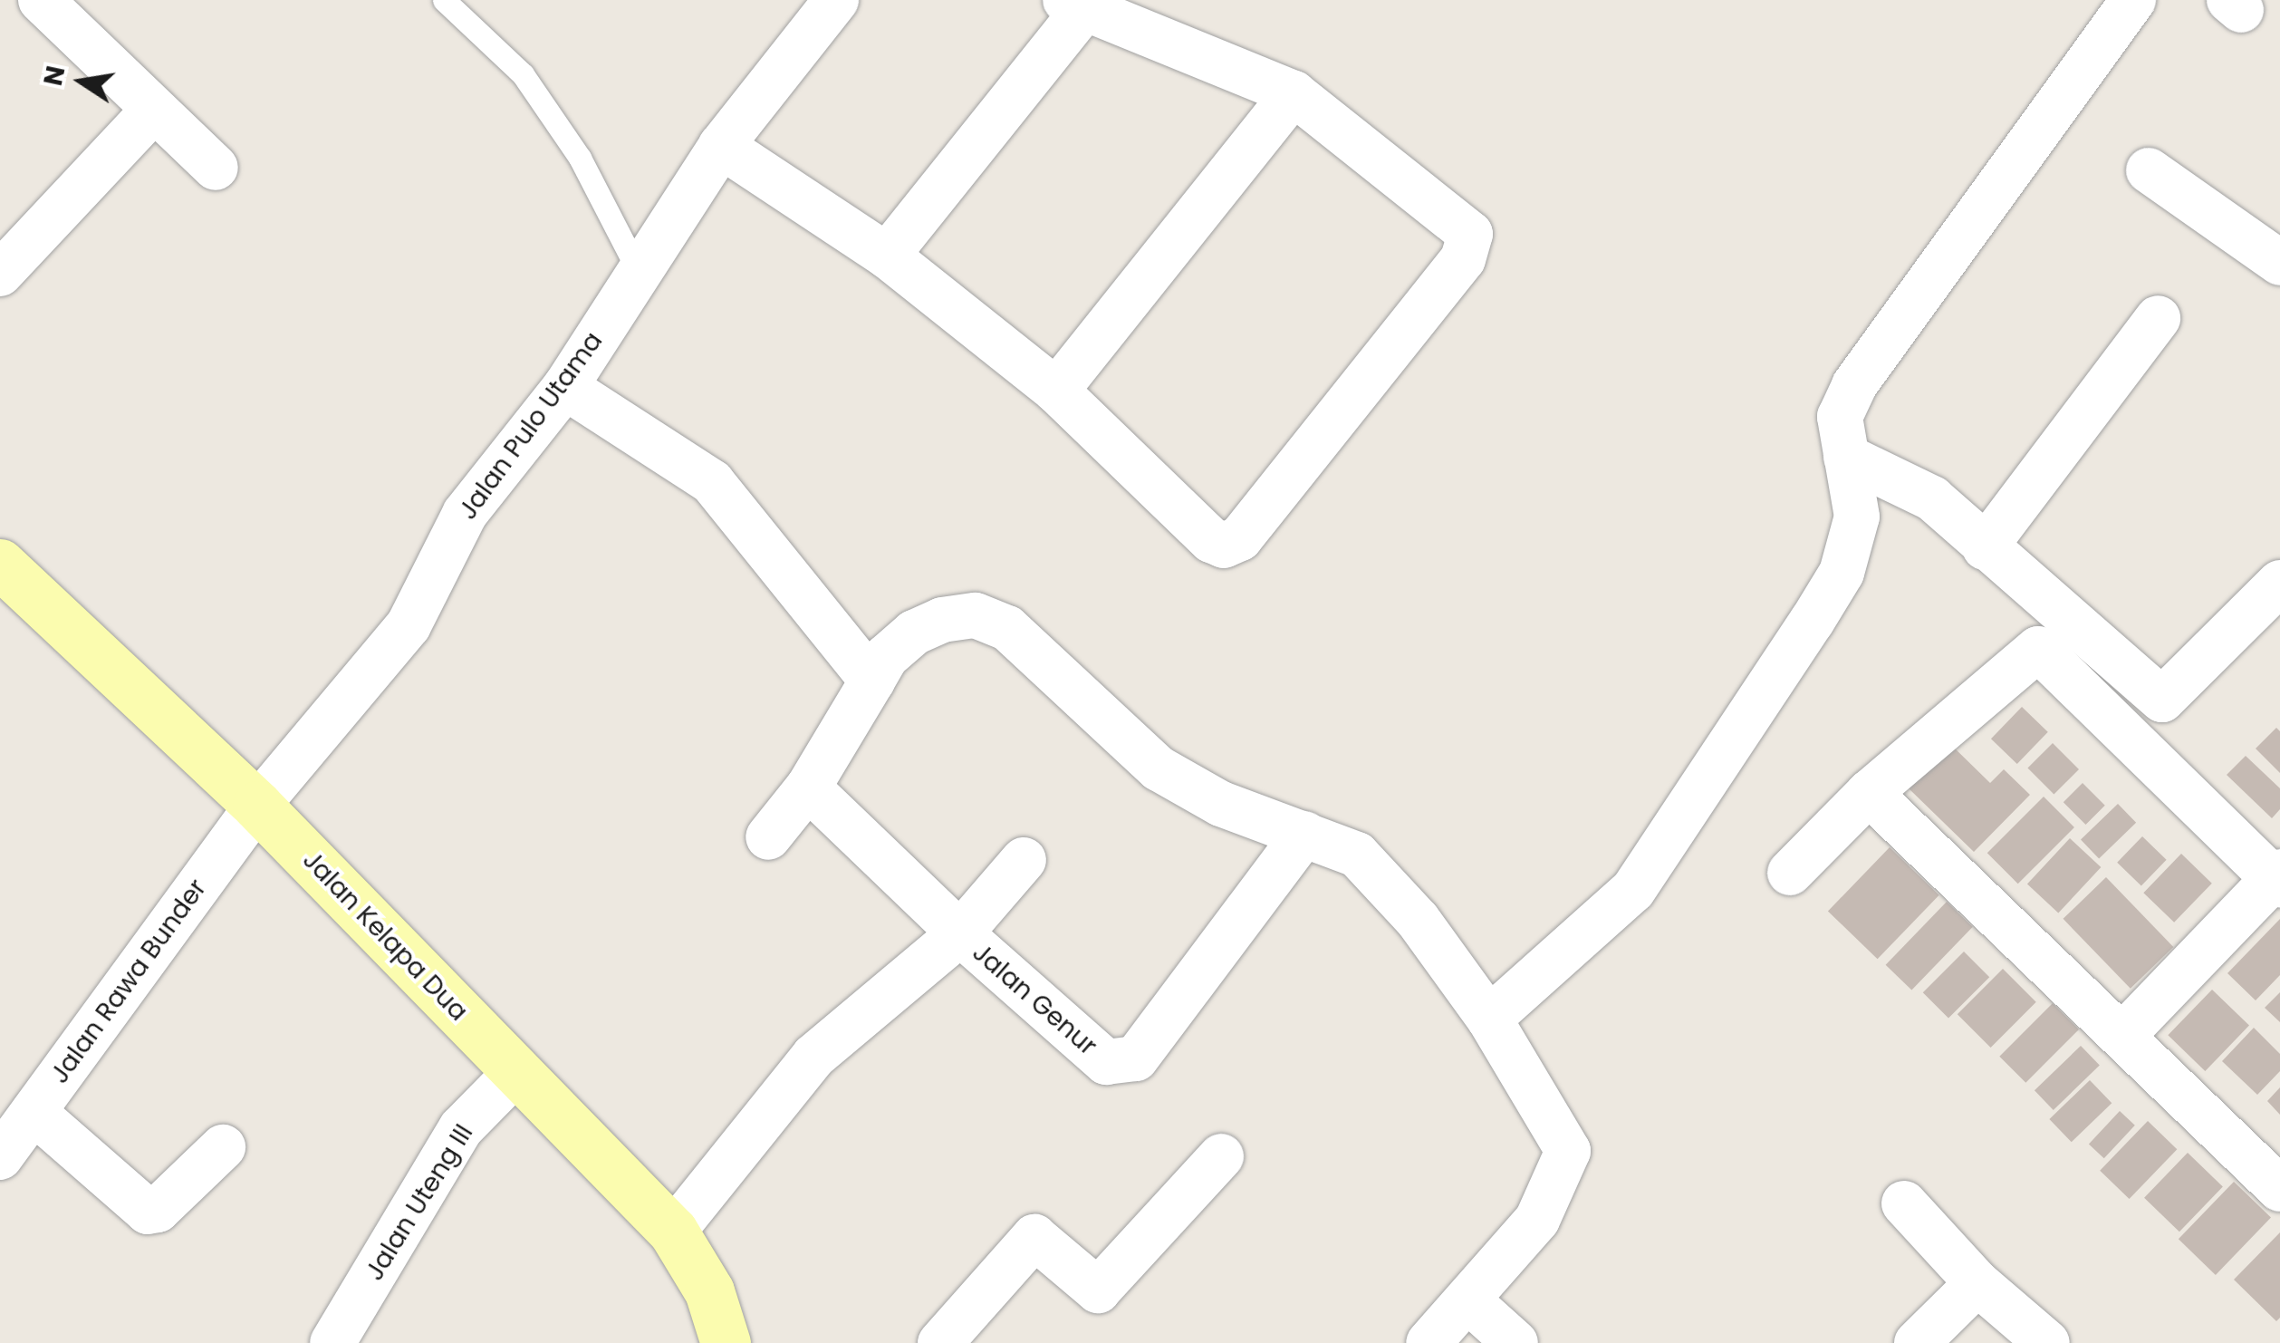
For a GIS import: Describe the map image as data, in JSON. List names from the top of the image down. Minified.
{"streets":{"main road":["Jalan Kelapa Dua"],"street":["Jalan Pulo Utama","Jalan Rawa Bunder","Jalan Genur","Jalan Uteng III"]},"crossings":[["Jalan Pulo Utama","Jalan Kelapa Dua"],["Jalan Pulo Utama","Jalan Rawa Bunder"],["Jalan Kelapa Dua","Jalan Rawa Bunder"],["Jalan Kelapa Dua","Jalan Genur"],["Jalan Kelapa Dua","Jalan Uteng III"]],"north":"left"}
